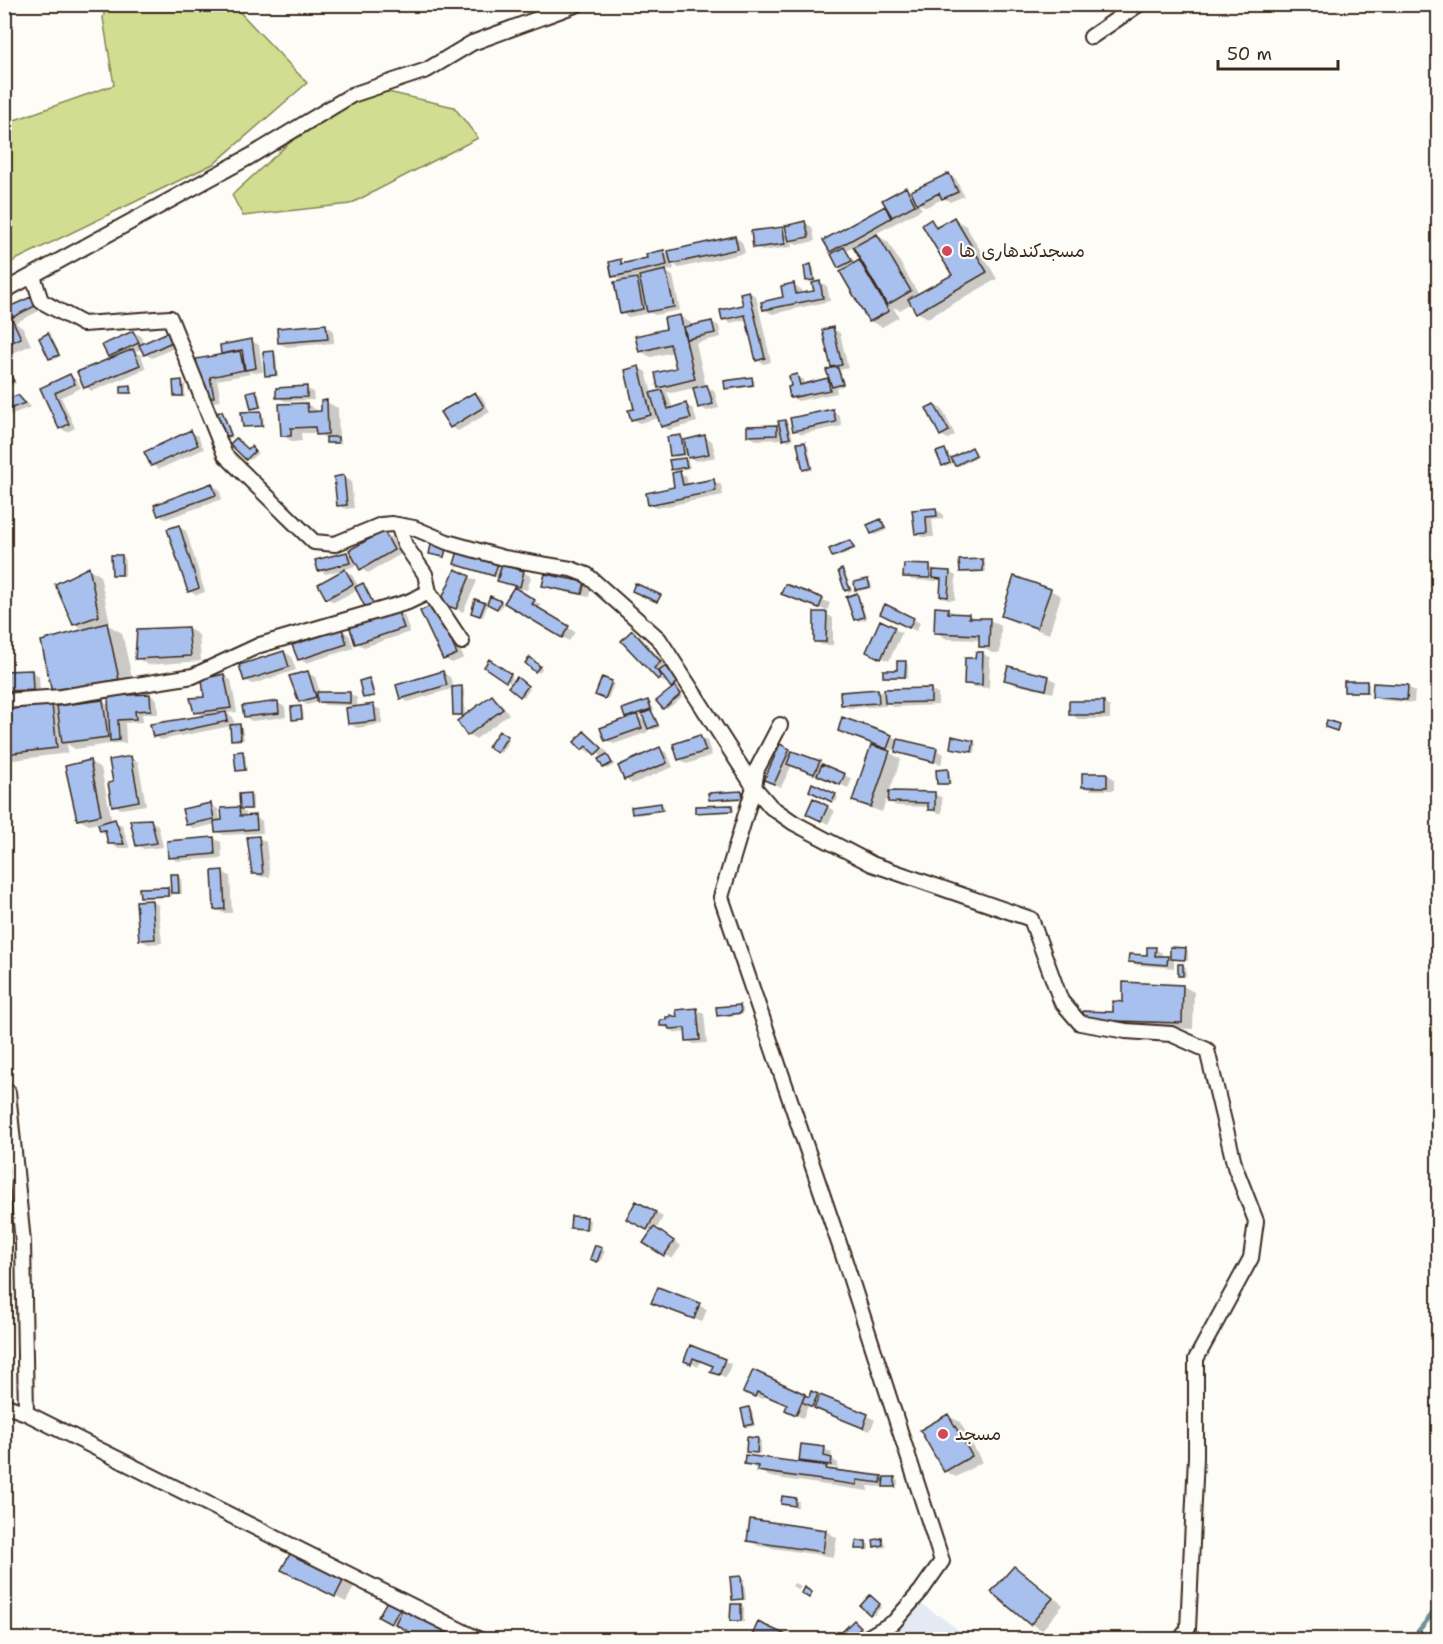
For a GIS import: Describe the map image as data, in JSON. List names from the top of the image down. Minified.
{"places":["مسجدکندهاری ها","مسجد"],"scale_bar":"50 m"}
